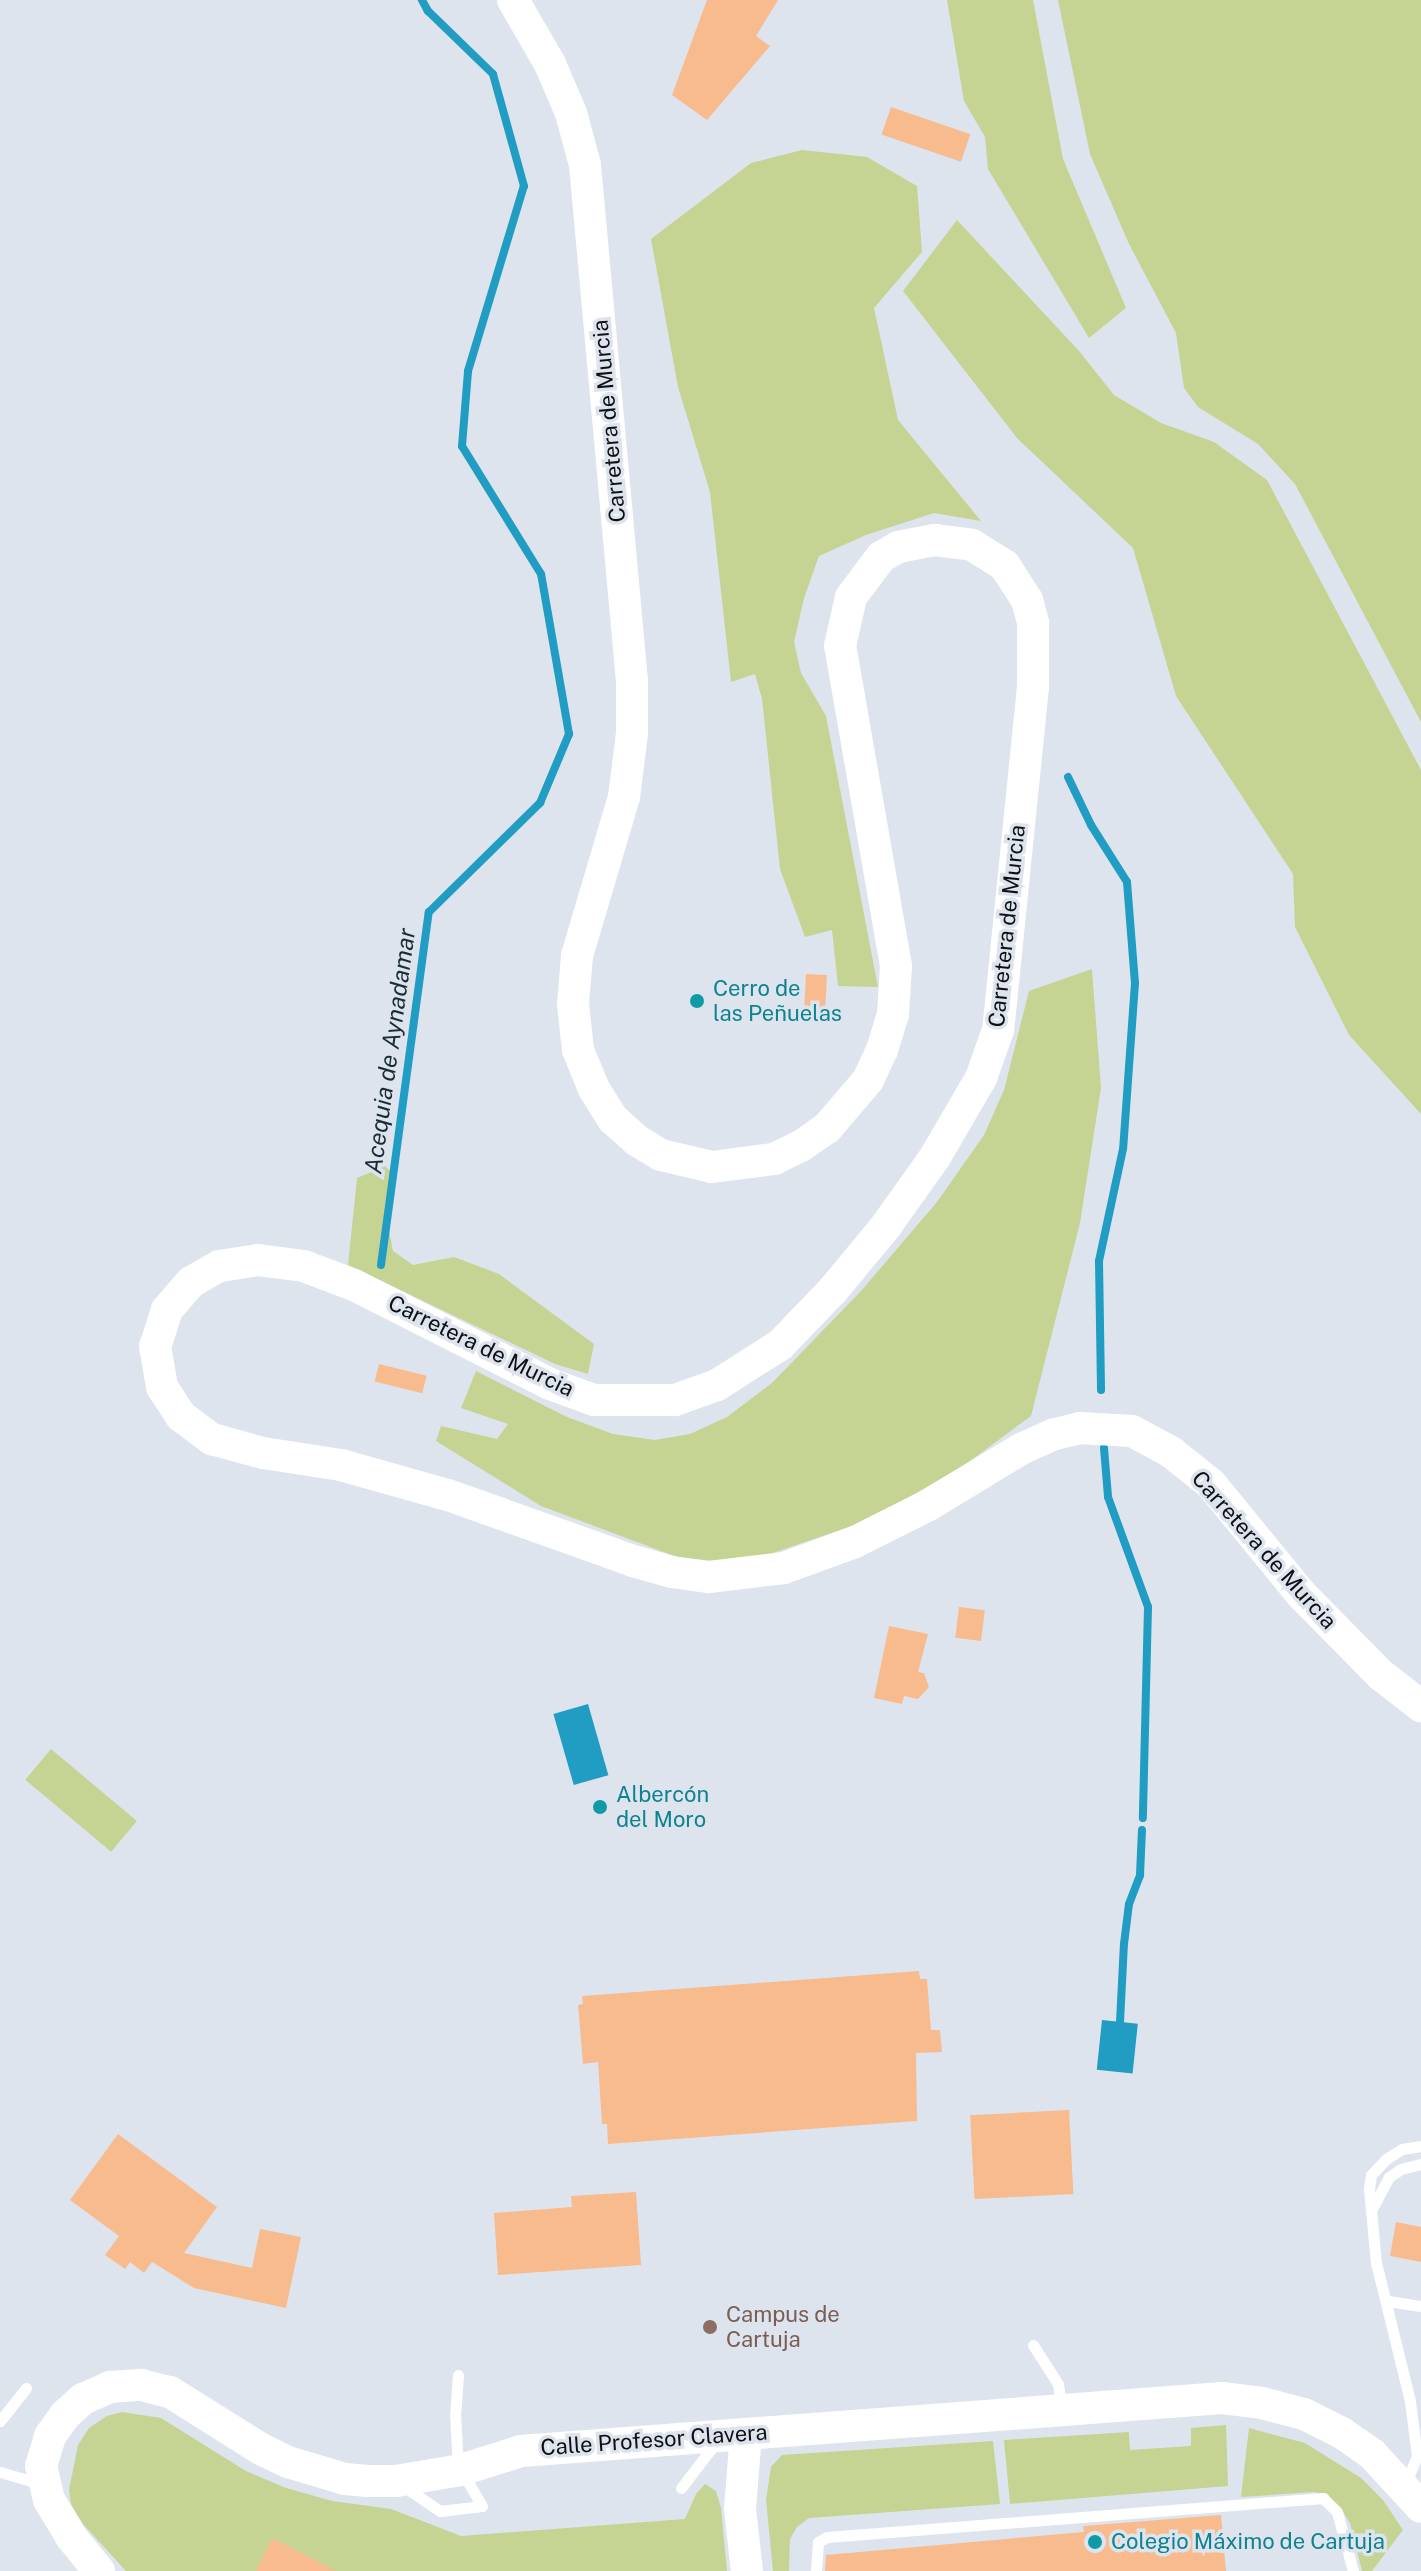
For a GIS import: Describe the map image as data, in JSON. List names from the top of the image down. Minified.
{"streets":{"main road":["Carretera de Murcia","Calle Profesor Clavera"]},"water":["Acequia de Aynadamar"],"places":["Cerro de las Peñuelas","Albercón del Moro","Campus de Cartuja","Colegio Máximo de Cartuja"]}
